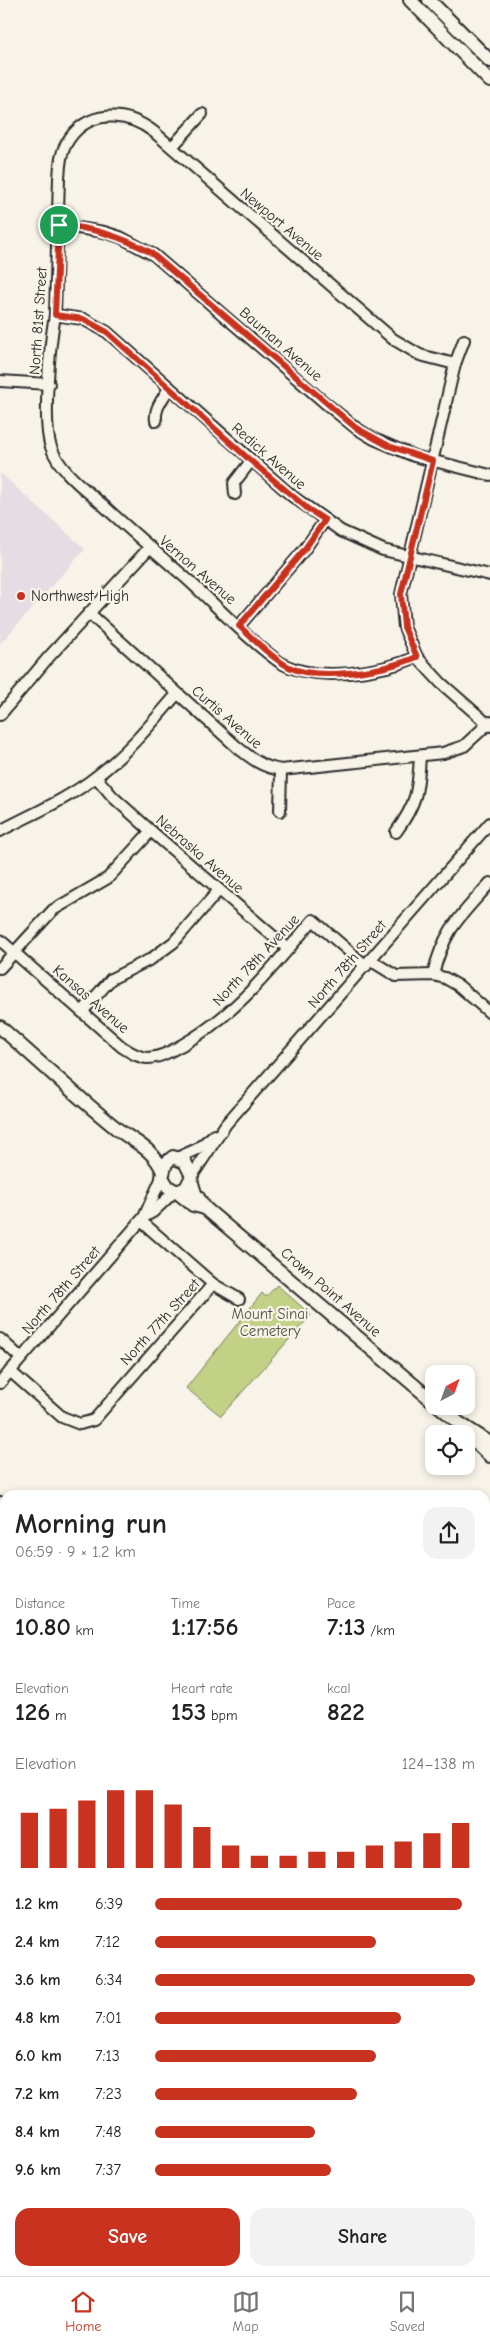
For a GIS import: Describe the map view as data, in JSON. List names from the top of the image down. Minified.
{"streets":{"main road":["Crown Point Avenue"],"street":["Newport Avenue","North 81st Street","Bauman Avenue","Redick Avenue","Vernon Avenue","Curtis Avenue","Nebraska Avenue","North 78th Avenue","North 78th Street","Kansas Avenue","North 77th Street"]},"crossings":[["Newport Avenue","North 81st Street"],["North 81st Street","Bauman Avenue"],["North 81st Street","Redick Avenue"],["North 81st Street","Vernon Avenue"],["Nebraska Avenue","North 78th Avenue"],["North 78th Avenue","North 78th Street"],["North 78th Avenue","Kansas Avenue"],["North 78th Street","North 77th Street"]],"parks":["Mount Sinai Cemetery"],"places":["Northwest High"],"north":"top right","page":{"heading":["Morning run","06:59 · 9 × 1.2 km"],"stats":[["Distance","10.80 km"],["Time","1:17:56"],["Pace","7:13 /km"],["Elevation","126 m"],["Heart rate","153 bpm"],["kcal","822"]],"chart":["Elevation","124–138 m"],"list":[{"name":"1.2 km","note":"6:39"},{"name":"2.4 km","note":"7:12"},{"name":"3.6 km","note":"6:34"},{"name":"4.8 km","note":"7:01"},{"name":"6.0 km","note":"7:13"},{"name":"7.2 km","note":"7:23"},{"name":"8.4 km","note":"7:48"},{"name":"9.6 km","note":"7:37"}],"buttons":["Save","Share"],"tabs":["Home","Map","Saved"]}}
